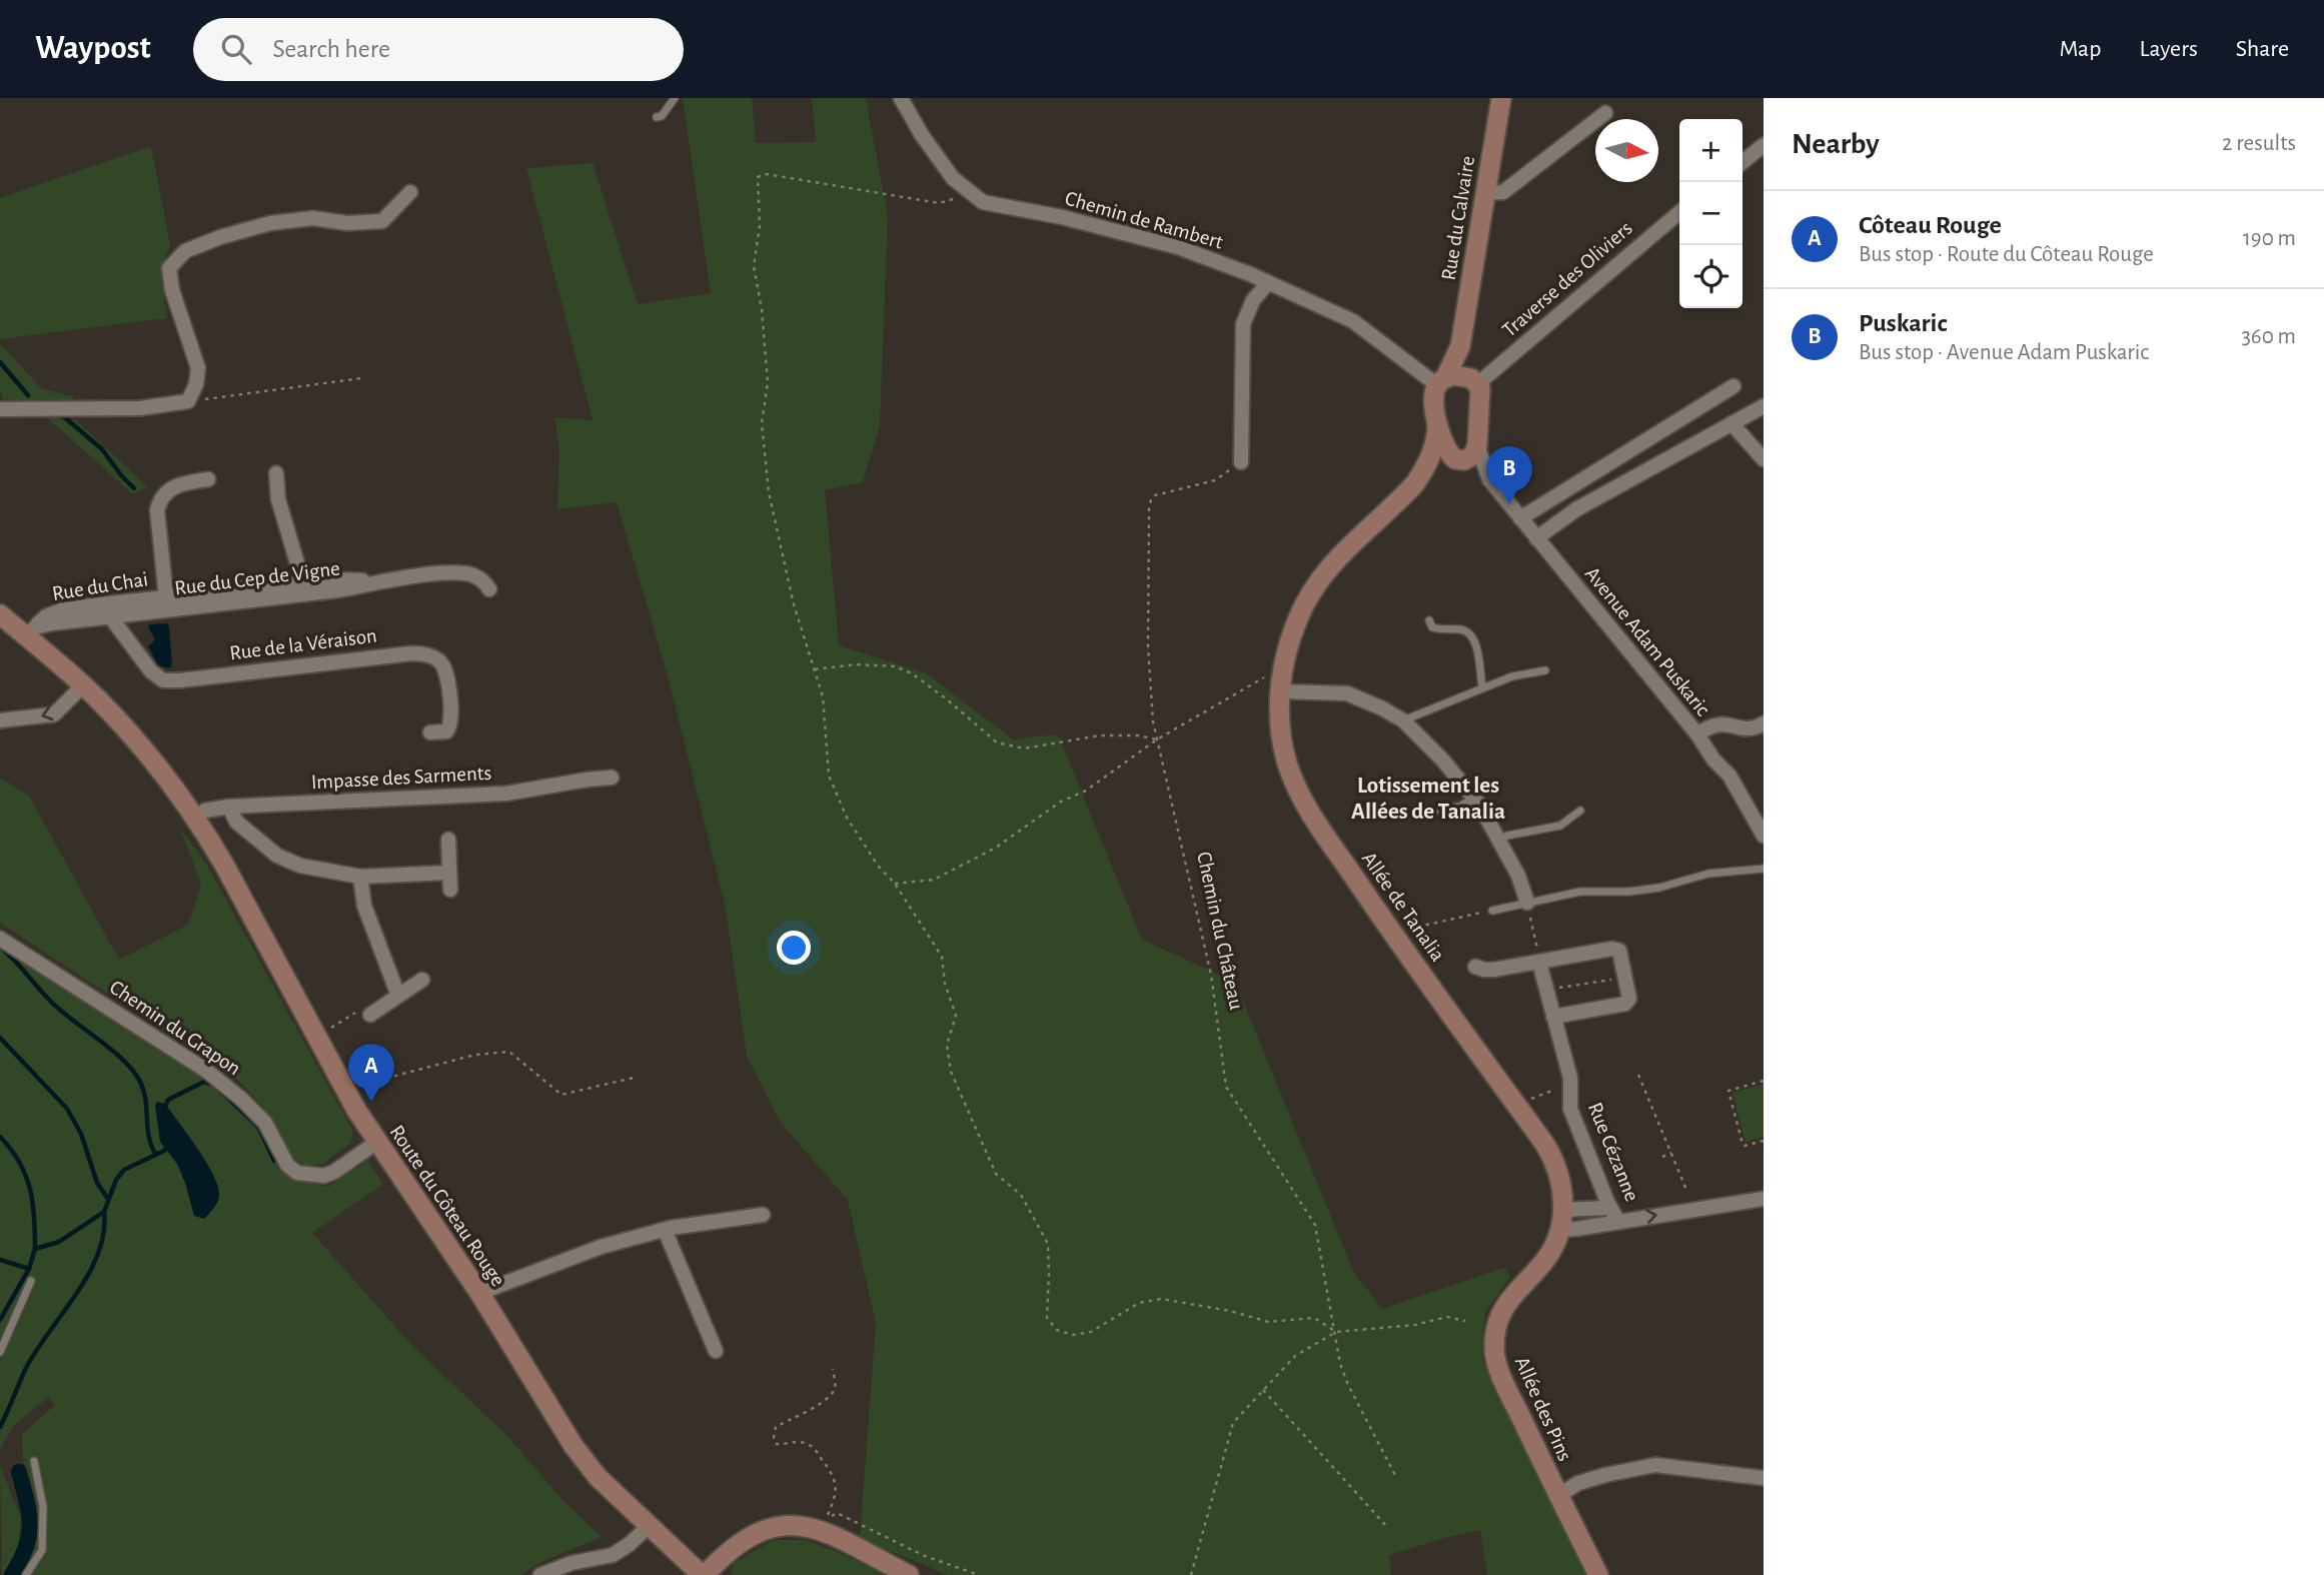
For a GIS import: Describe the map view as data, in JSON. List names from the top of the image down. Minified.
{"streets":{"street":["Rue du Calvaire","Chemin de Rambert","Traverse des Oliviers","Rue du Cep de Vigne","Rue du Chai","Avenue Adam Puskaric","Rue de la Véraison","Impasse des Sarments","Allée de Tanalia","Chemin du Grapon","Rue Cézanne","Route du Côteau Rouge","Allée des Pins"],"path":["Chemin du Château"]},"crossings":[["Rue du Calvaire","Chemin de Rambert"],["Rue du Calvaire","Traverse des Oliviers"],["Rue du Calvaire","Avenue Adam Puskaric"],["Rue du Cep de Vigne","Rue du Chai"],["Rue du Cep de Vigne","Rue de la Véraison"],["Rue du Cep de Vigne","Route du Côteau Rouge"],["Rue du Chai","Route du Côteau Rouge"],["Impasse des Sarments","Route du Côteau Rouge"],["Allée de Tanalia","Allée des Pins"],["Chemin du Grapon","Route du Côteau Rouge"]],"districts":["Lotissement les Allées de Tanalia"],"north":"right","page":{"header":"Waypost","search":"Search here","nav":["Map","Layers","Share"],"heading":["Nearby","2 results"],"map_buttons":["+","−"],"list":[{"mark":"A","name":"Côteau Rouge","note":"Bus stop · Route du Côteau Rouge","value":"190 m"},{"mark":"B","name":"Puskaric","note":"Bus stop · Avenue Adam Puskaric","value":"360 m"}],"pins":["B","A"]}}
